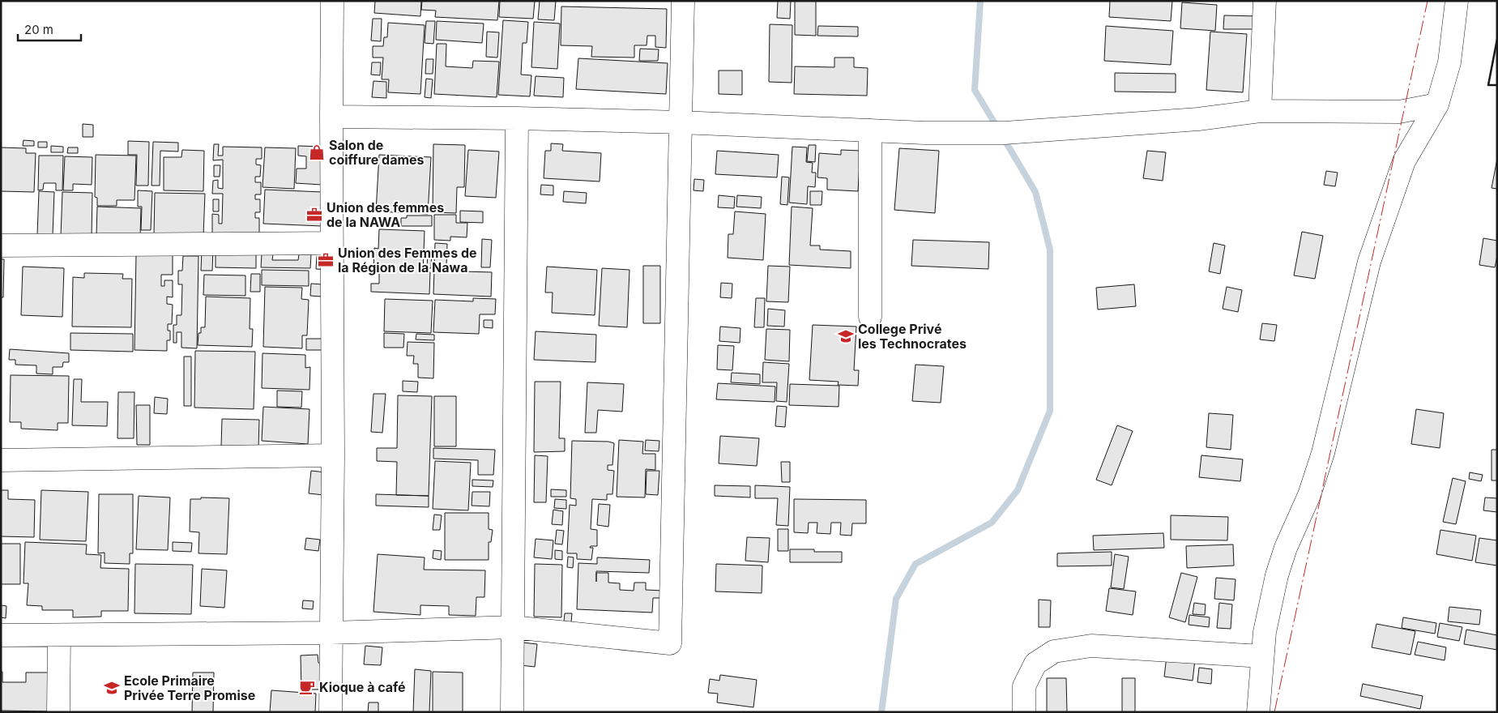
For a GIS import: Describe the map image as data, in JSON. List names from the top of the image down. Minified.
{"places":{"shop":["Salon de coiffure dames"],"office":["Union des femmes de la NAWA","Union des Femmes de la Région de la Nawa"],"school or university":["College Privé les Technocrates","Ecole Primaire Privée Terre Promise"],"cafe":["Kioque à café"]},"scale_bar":"20 m"}
